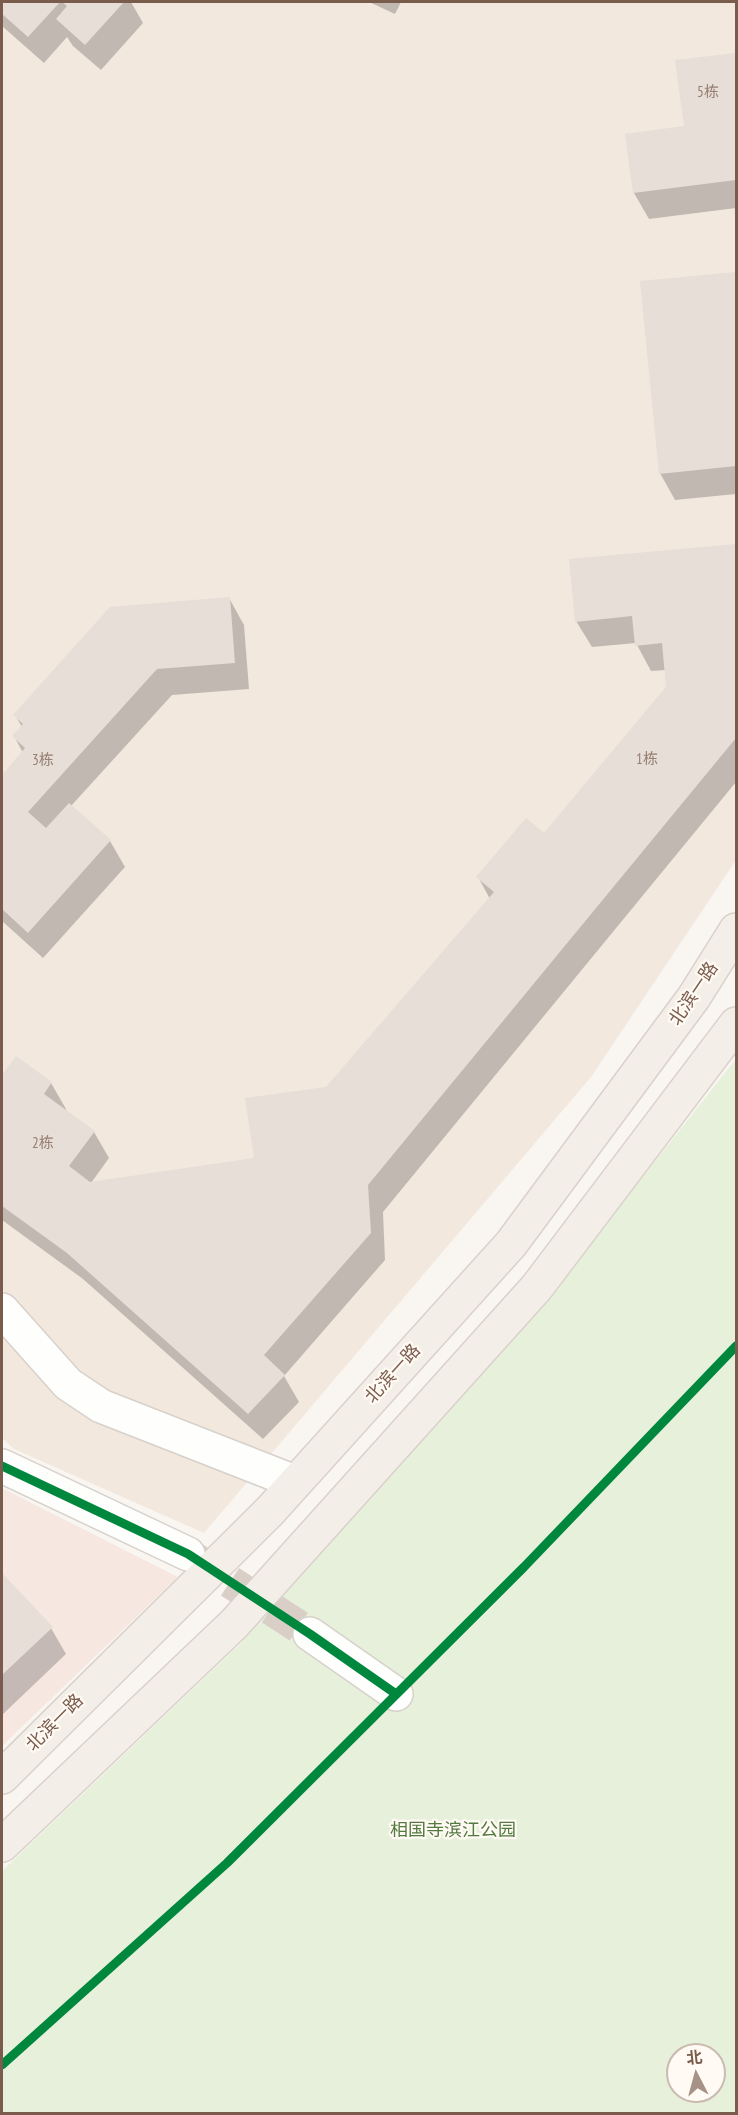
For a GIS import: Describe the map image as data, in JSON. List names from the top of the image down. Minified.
{"streets":{"main road":["北滨一路"]},"parks":["相国寺滨江公园"],"house_numbers":["5栋","1栋","3栋","2栋"],"north":"top"}
